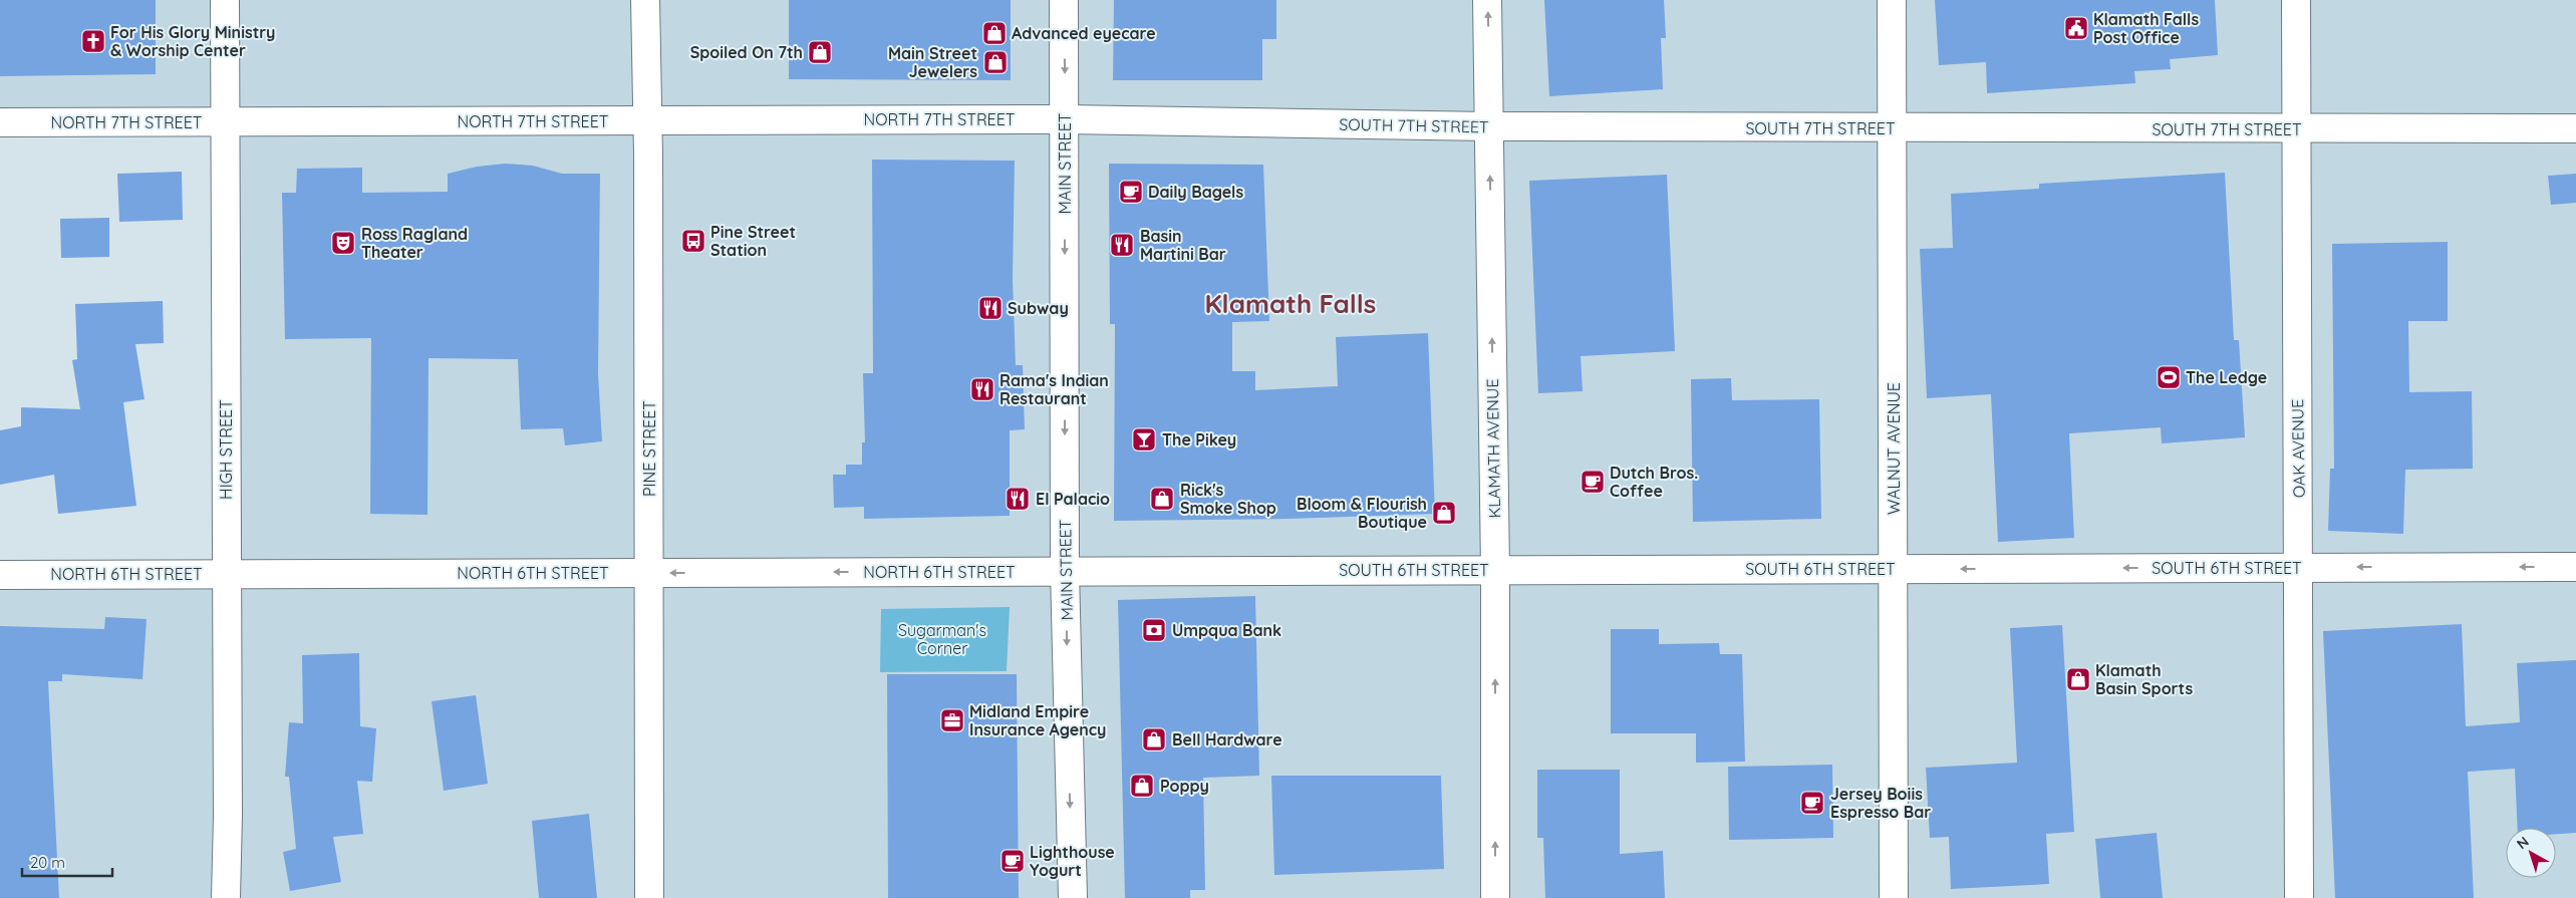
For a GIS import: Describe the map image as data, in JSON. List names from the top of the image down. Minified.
{"streets":{"street":["NORTH 7TH STREET","SOUTH 7TH STREET","MAIN STREET","PINE STREET","KLAMATH AVENUE","WALNUT AVENUE","OAK AVENUE","HIGH STREET","SOUTH 6TH STREET","NORTH 6TH STREET"]},"crossings":[["NORTH 7TH STREET","SOUTH 7TH STREET"],["NORTH 7TH STREET","MAIN STREET"],["NORTH 7TH STREET","PINE STREET"],["NORTH 7TH STREET","HIGH STREET"],["SOUTH 7TH STREET","MAIN STREET"],["SOUTH 7TH STREET","KLAMATH AVENUE"],["SOUTH 7TH STREET","WALNUT AVENUE"],["SOUTH 7TH STREET","OAK AVENUE"],["MAIN STREET","SOUTH 6TH STREET"],["MAIN STREET","NORTH 6TH STREET"],["PINE STREET","NORTH 6TH STREET"],["KLAMATH AVENUE","SOUTH 6TH STREET"],["WALNUT AVENUE","SOUTH 6TH STREET"],["OAK AVENUE","SOUTH 6TH STREET"],["HIGH STREET","NORTH 6TH STREET"],["SOUTH 6TH STREET","NORTH 6TH STREET"]],"one_way":["MAIN STREET","KLAMATH AVENUE","SOUTH 6TH STREET","NORTH 6TH STREET"],"districts":["Klamath Falls"],"parks":["Sugarman's Corner"],"places":{"public building":["Klamath Falls Post Office"],"shop":["Advanced eyecare","Spoiled On 7th","Main Street Jewelers","Rick's Smoke Shop","Bloom & Flourish Boutique","Klamath Basin Sports","Bell Hardware","Poppy"],"church":["For His Glory Ministry & Worship Center"],"cafe":["Daily Bagels","Dutch Bros. Coffee","Jersey Boiis Espresso Bar","Lighthouse Yogurt"],"bus stop":["Pine Street Station"],"theatre":["Ross Ragland Theater"],"restaurant":["Basin Martini Bar","Subway","Rama's Indian Restaurant","El Palacio"],"sports":["The Ledge"],"bar":["The Pikey"],"bank":["Umpqua Bank"],"office":["Midland Empire Insurance Agency"]},"scale_bar":"20 m","north":"top left"}
